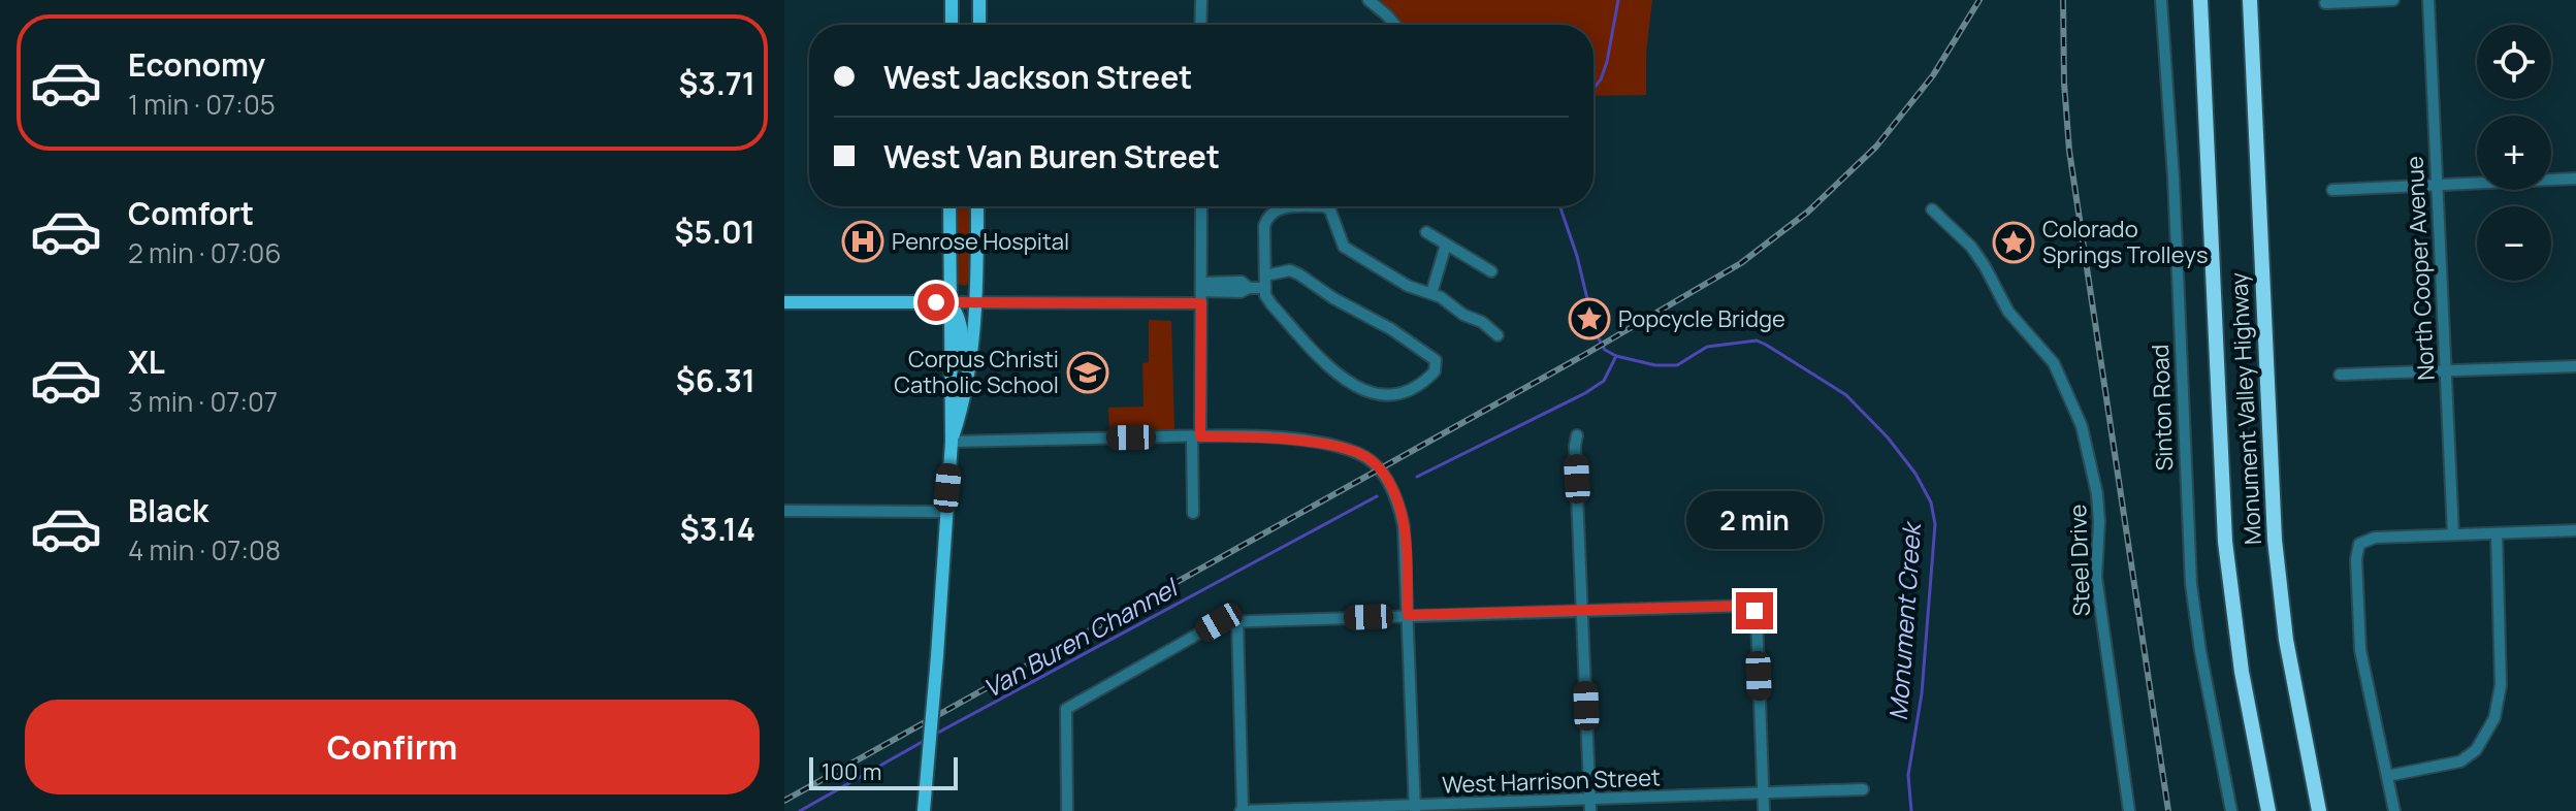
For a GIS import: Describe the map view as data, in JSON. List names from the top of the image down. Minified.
{"streets":{"highway":["Monument Valley Highway"],"street":["North Cooper Avenue","Sinton Road","Steel Drive","West Harrison Street"]},"water":["Monument Creek","Van Buren Channel"],"places":{"hospital":["Penrose Hospital"],"place":["Colorado Springs Trolleys","Popcycle Bridge"],"school or university":["Corpus Christi Catholic School"]},"scale_bar":"100 m","page":{"list":[{"name":"Economy","note":"1 min · 07:05","value":"$3.71"},{"name":"Comfort","note":"2 min · 07:06","value":"$5.01"},{"name":"XL","note":"3 min · 07:07","value":"$6.31"},{"name":"Black","note":"4 min · 07:08","value":"$3.14"}],"map_buttons":["+","−"],"banner":["West Jackson Street","West Van Buren Street"],"bubble":"2 min","buttons":"Confirm","scale":"100 m"}}
